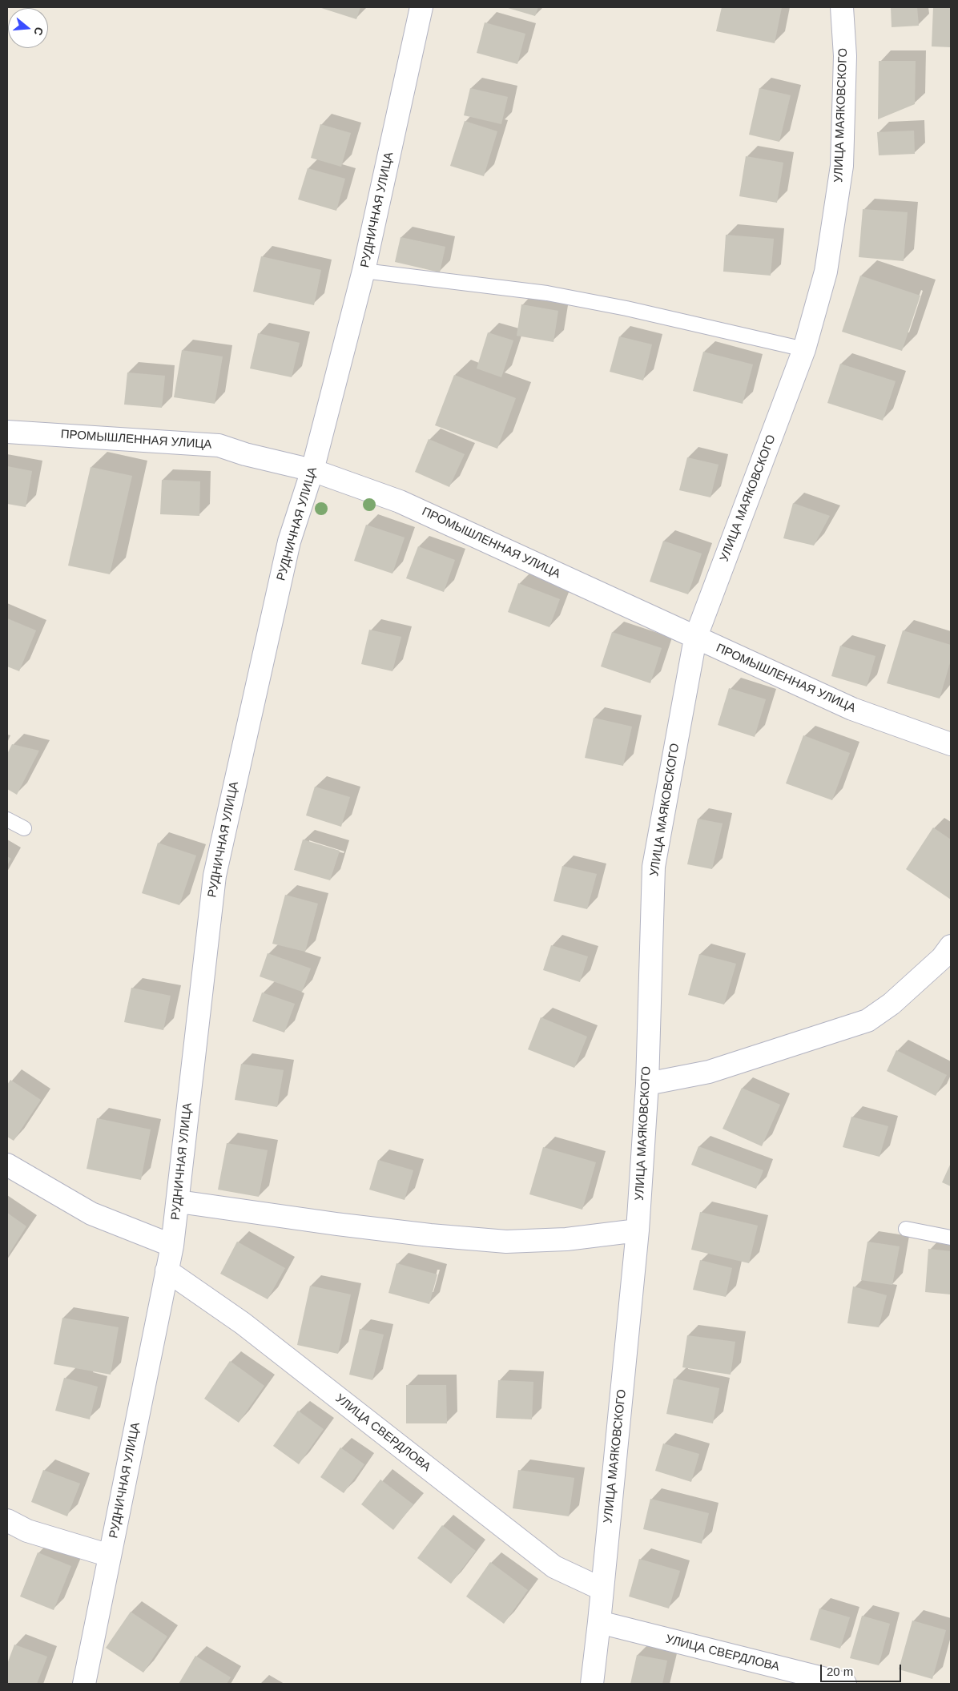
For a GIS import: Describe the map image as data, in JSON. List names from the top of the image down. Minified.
{"streets":{"street":["УЛИЦА МАЯКОВСКОГО","РУДНИЧНАЯ УЛИЦА","ПРОМЫШЛЕННАЯ УЛИЦА","УЛИЦА СВЕРДЛОВА"]},"crossings":[["УЛИЦА МАЯКОВСКОГО","ПРОМЫШЛЕННАЯ УЛИЦА"],["УЛИЦА МАЯКОВСКОГО","УЛИЦА СВЕРДЛОВА"],["РУДНИЧНАЯ УЛИЦА","ПРОМЫШЛЕННАЯ УЛИЦА"],["РУДНИЧНАЯ УЛИЦА","УЛИЦА СВЕРДЛОВА"]],"scale_bar":"20 m","north":"right"}
